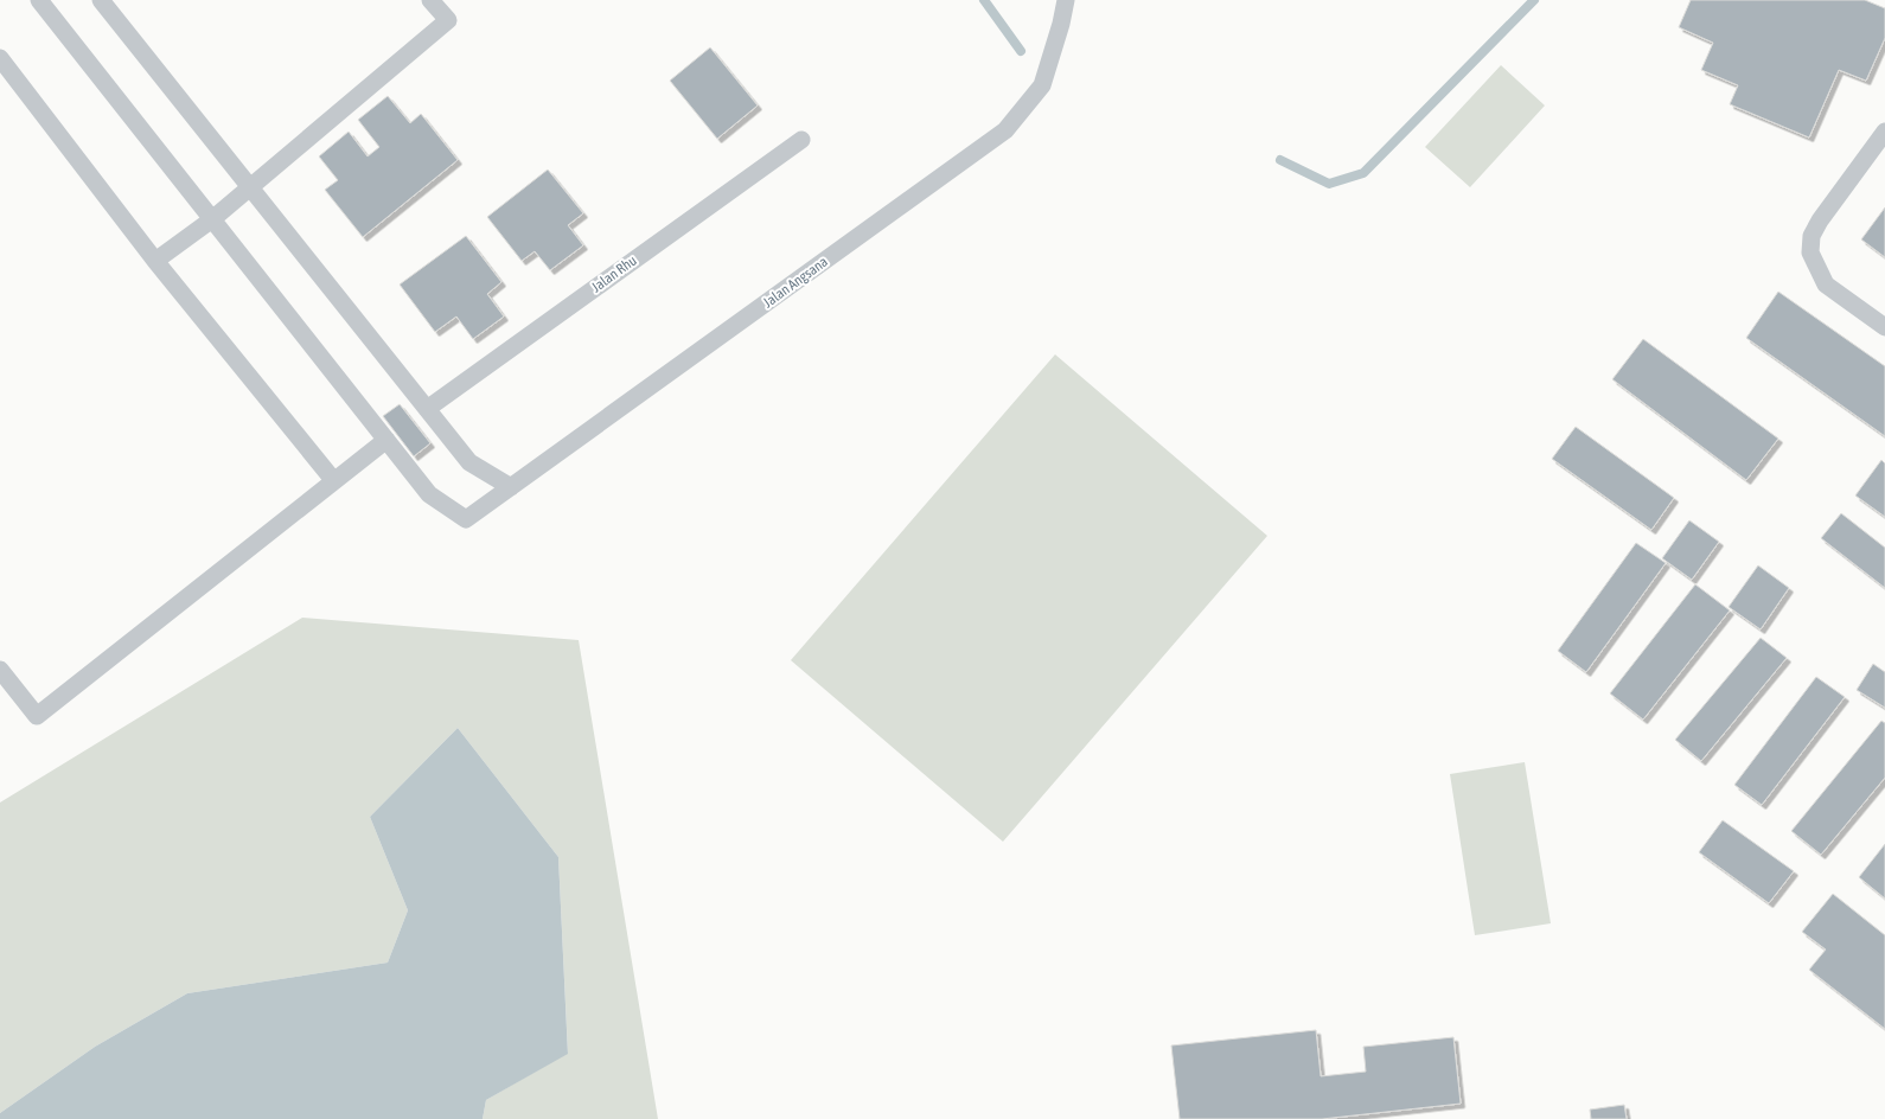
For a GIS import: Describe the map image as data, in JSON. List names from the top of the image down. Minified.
{"streets":{"lane":["Jalan Rhu","Jalan Angsana"]}}
